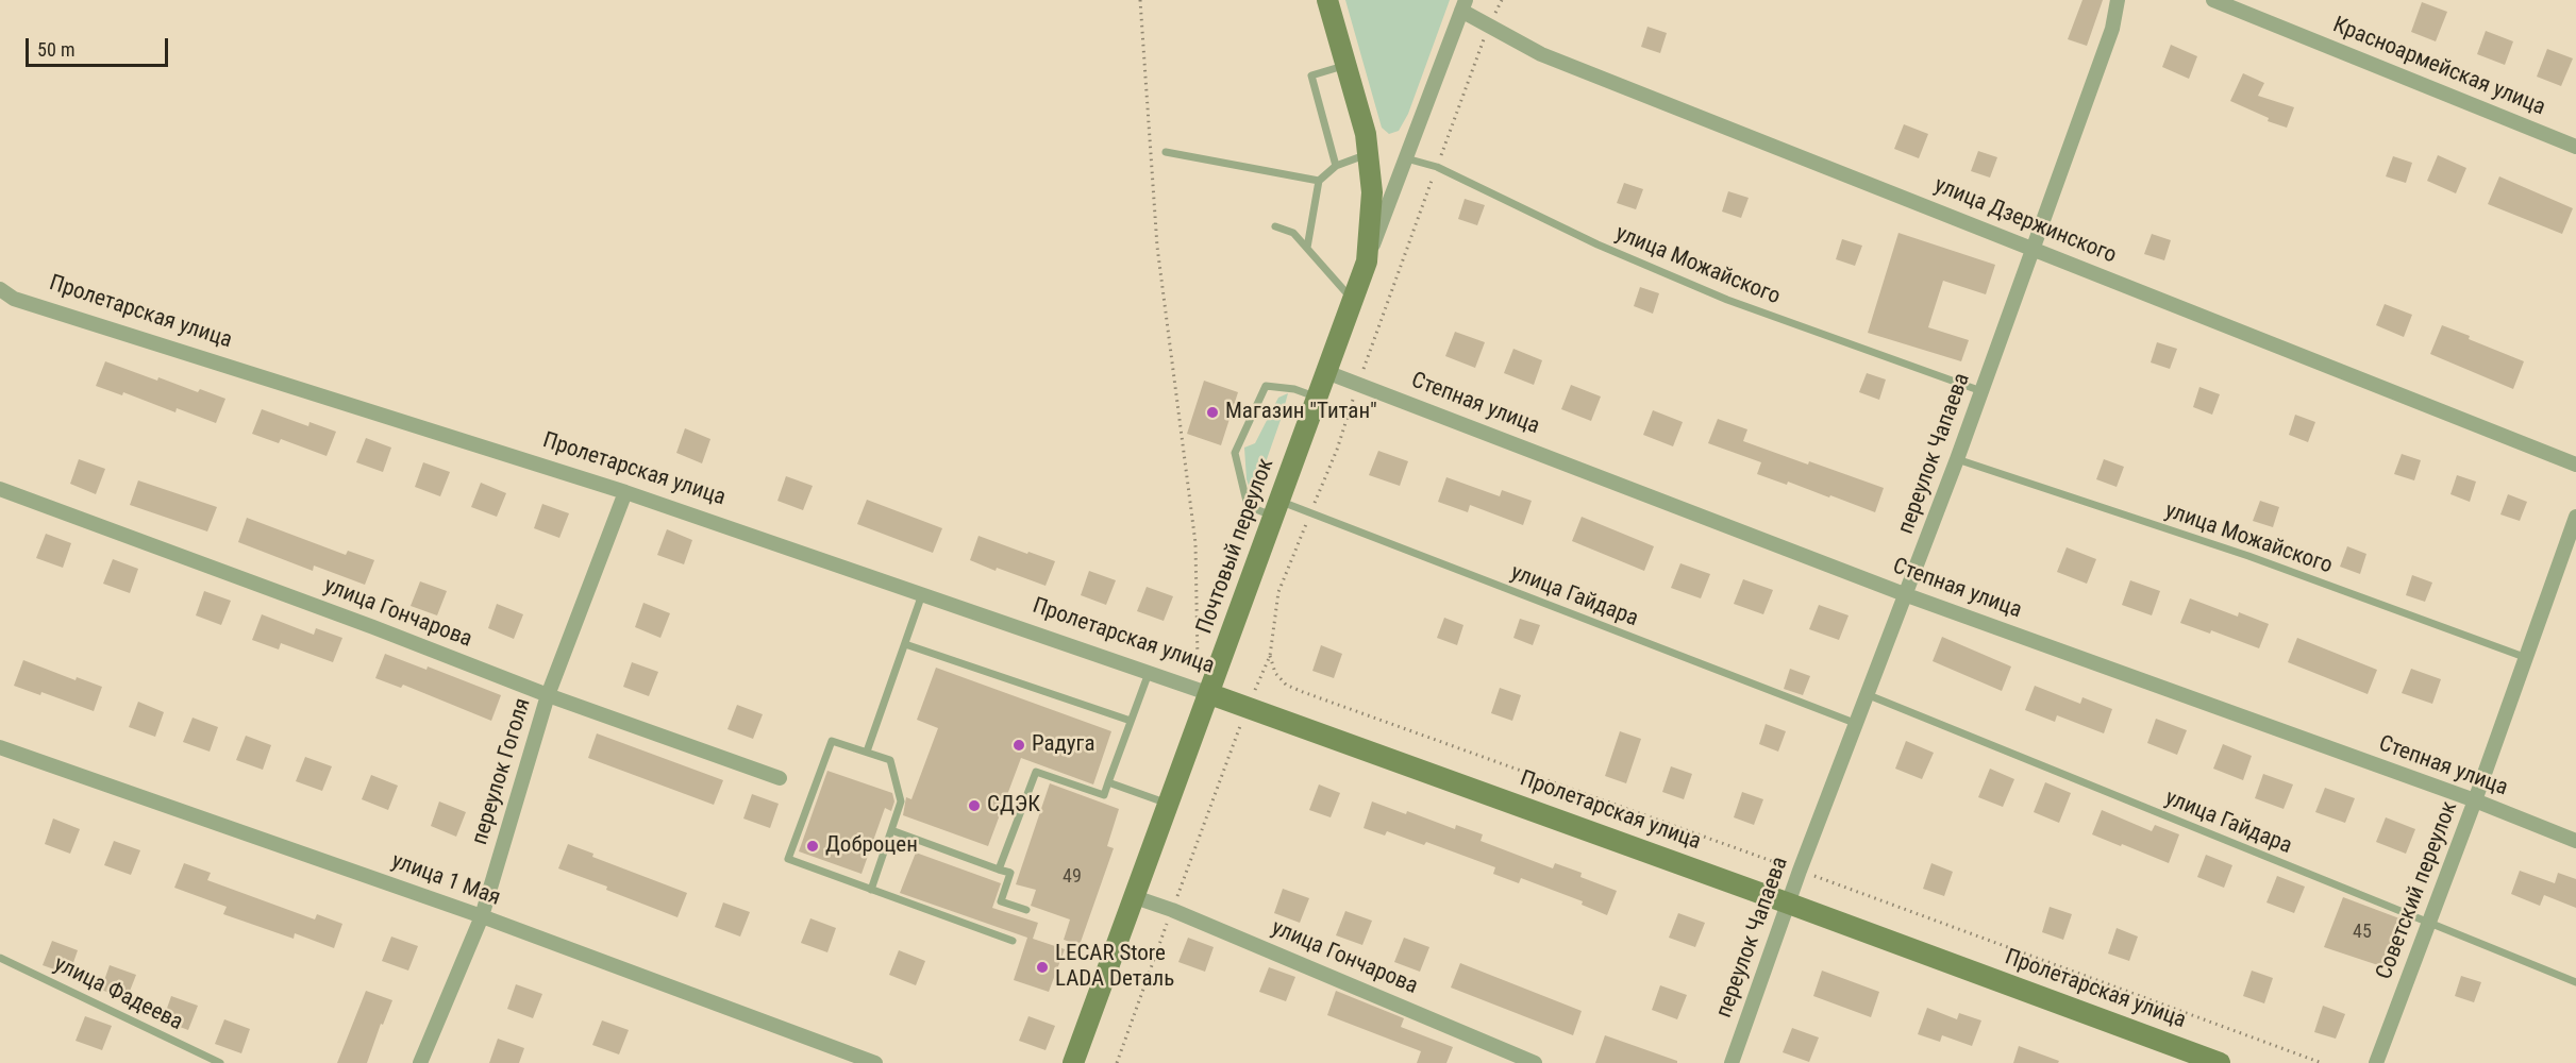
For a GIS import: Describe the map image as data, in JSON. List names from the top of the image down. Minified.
{"streets":{"main road":["Пролетарская улица","Почтовый переулок"],"street":["Красноармейская улица","улица Дзержинского","Степная улица","переулок Чапаева","улица Гончарова","переулок Гоголя","улица 1 Мая","Советский переулок"],"lane":["улица Можайского","улица Гайдара","улица Фадеева"]},"crossings":[["улица Дзержинского","переулок Чапаева"],["улица Можайского","переулок Чапаева"],["улица Можайского","Советский переулок"],["Пролетарская улица","переулок Чапаева"],["Пролетарская улица","Почтовый переулок"],["Пролетарская улица","переулок Гоголя"],["Степная улица","переулок Чапаева"],["Степная улица","Почтовый переулок"],["Степная улица","Советский переулок"],["переулок Чапаева","улица Гайдара"],["Почтовый переулок","улица Гайдара"],["Почтовый переулок","улица Гончарова"],["улица Гайдара","Советский переулок"],["улица Гончарова","переулок Гоголя"],["переулок Гоголя","улица 1 Мая"]],"places":["Магазин \"Титан\"","Радуга","СДЭК","Доброцен","LECAR Store LADA Dеталь"],"house_numbers":["49","45"],"scale_bar":"50 m"}
